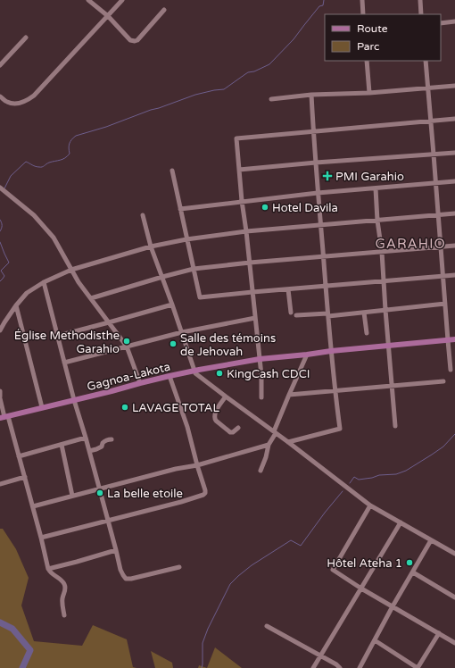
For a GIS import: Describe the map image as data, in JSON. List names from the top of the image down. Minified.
{"streets":{"main road":["Gagnoa-Lakota"]},"districts":["GARAHIO"],"places":{"health":["PMI Garahio"],"other":["Hotel Davila","Église Methodisthe Garahio","Salle des témoins de Jehovah","KingCash CDCI","LAVAGE TOTAL","La belle etoile","Hôtel Ateha 1"]},"legend":["Route","Parc"]}
